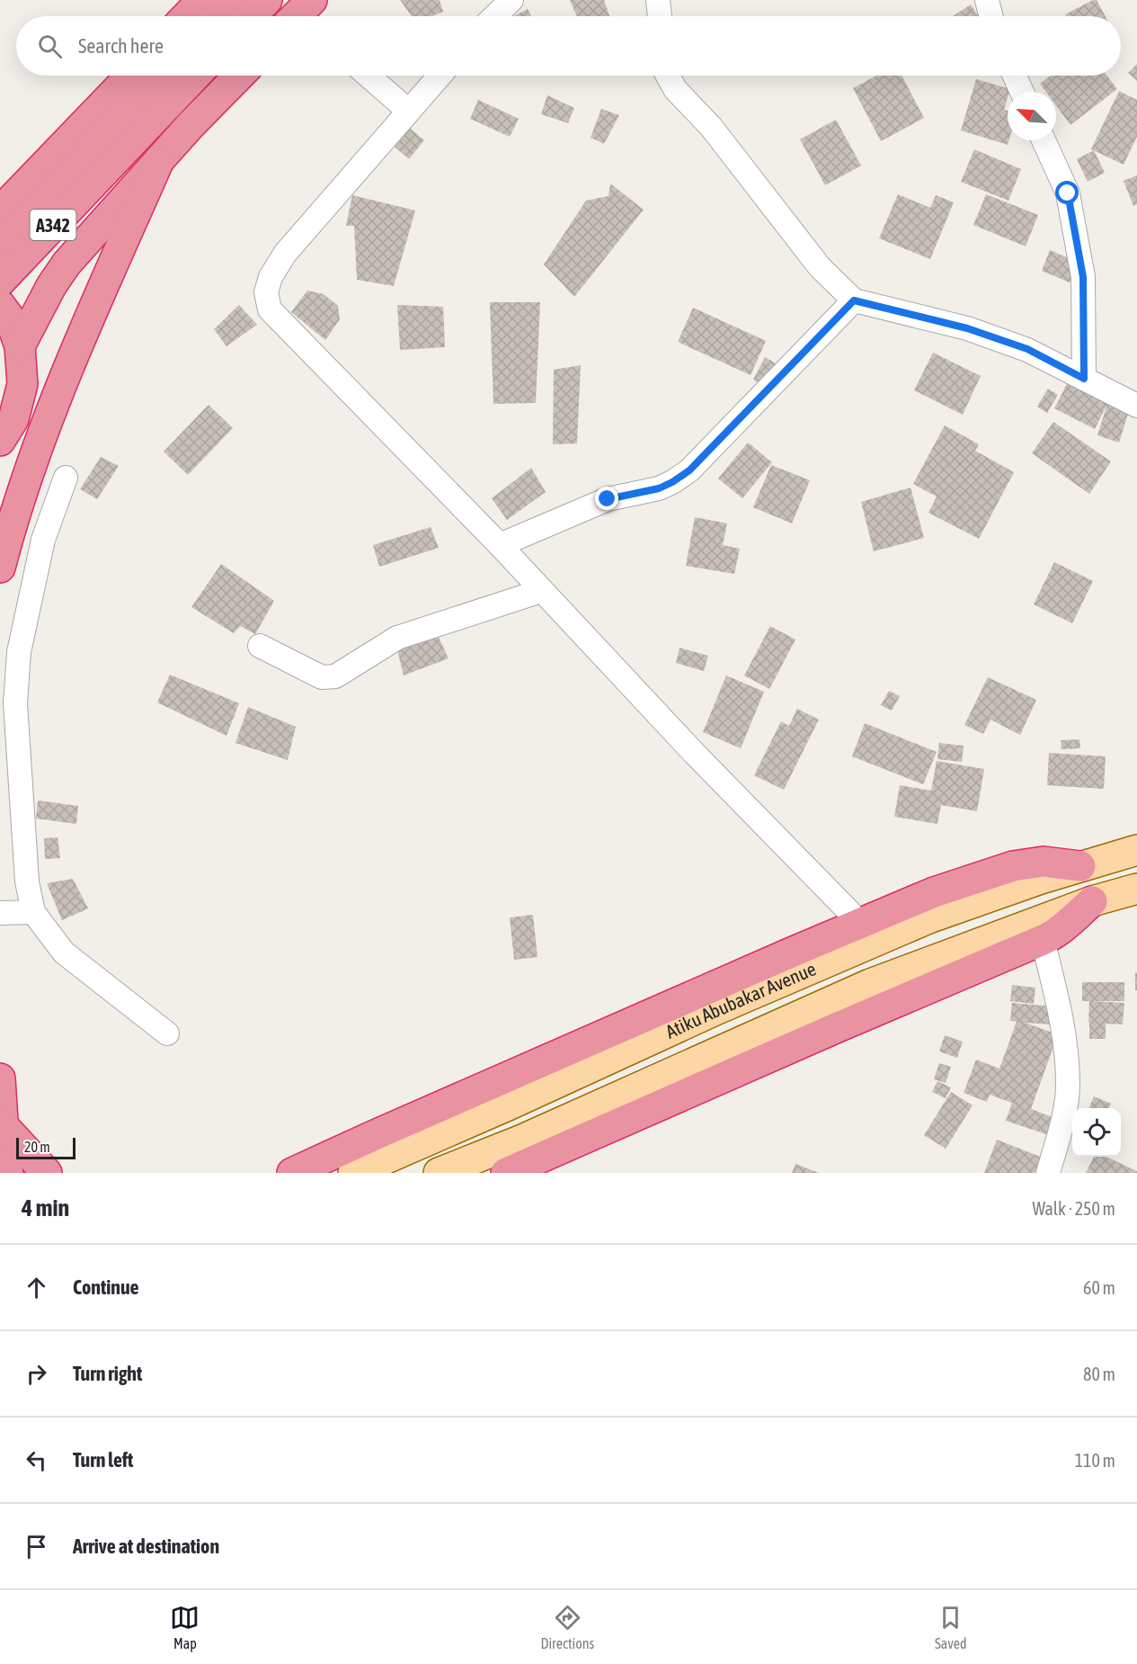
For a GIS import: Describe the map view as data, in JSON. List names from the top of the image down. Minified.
{"streets":{"highway":["A342"],"main road":["Atiku Abubakar Avenue"]},"scale_bar":"20 m","north":"top left","page":{"search":"Search here","scale":"20 m","heading":["4 min","Walk · 250 m"],"list":[["Continue","60 m"],["Turn right","80 m"],["Turn left","110 m"],"Arrive at destination"],"nav":["Map","Directions","Saved"]}}
